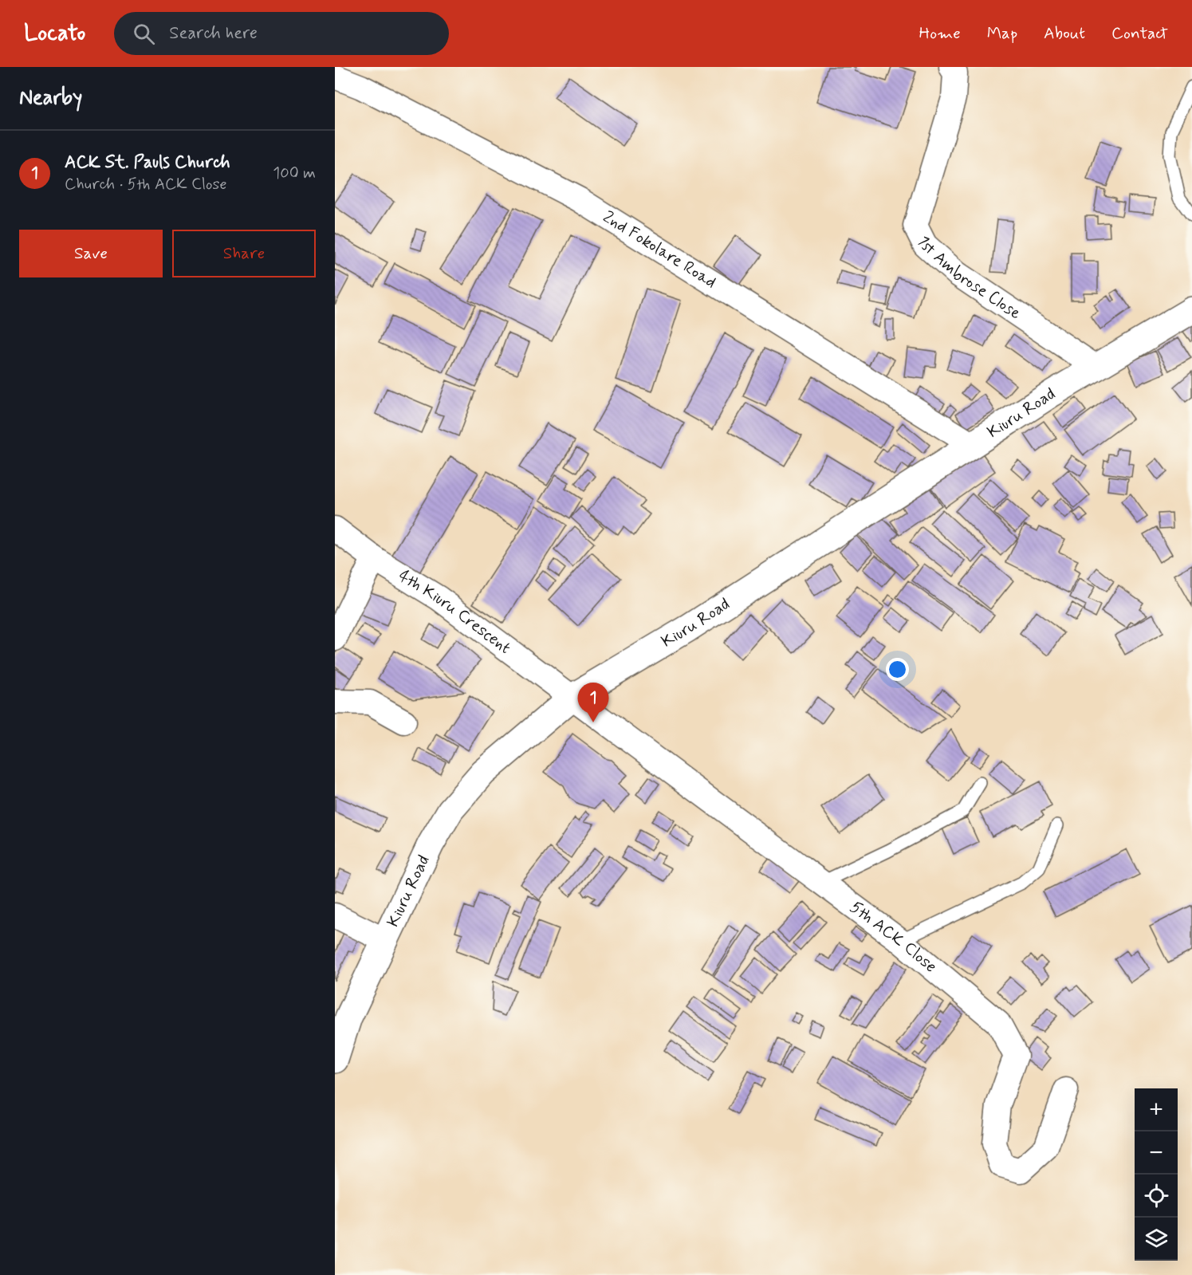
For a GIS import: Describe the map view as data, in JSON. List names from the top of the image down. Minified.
{"streets":{"street":["2nd Fokolare Road","1st Ambrose Close","Kiuru Road","4th Kiuru Crescent","5th ACK Close"]},"crossings":[["2nd Fokolare Road","Kiuru Road"],["1st Ambrose Close","Kiuru Road"],["Kiuru Road","4th Kiuru Crescent"],["Kiuru Road","5th ACK Close"],["4th Kiuru Crescent","5th ACK Close"]],"page":{"header":"Locato","search":"Search here","nav":["Home","Map","About","Contact"],"heading":"Nearby","list":[{"mark":"1","name":"ACK St. Pauls Church","note":"Church · 5th ACK Close","value":"100 m"}],"buttons":["Save","Share"],"pins":"1","map_buttons":["+","−"]}}
